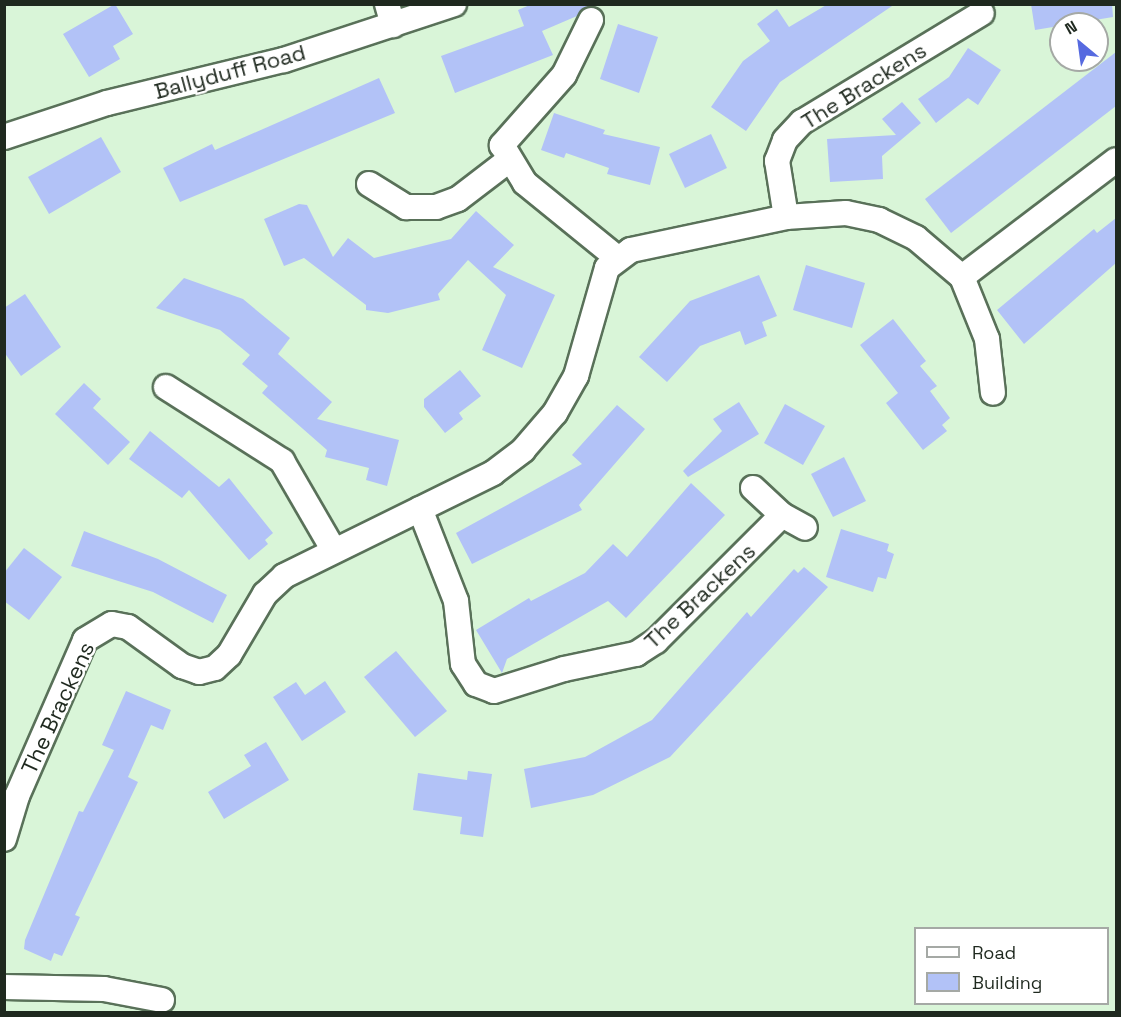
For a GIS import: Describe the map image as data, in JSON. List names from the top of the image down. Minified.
{"streets":{"street":["Ballyduff Road","The Brackens"]},"legend":["Road","Building"],"north":"top left"}
